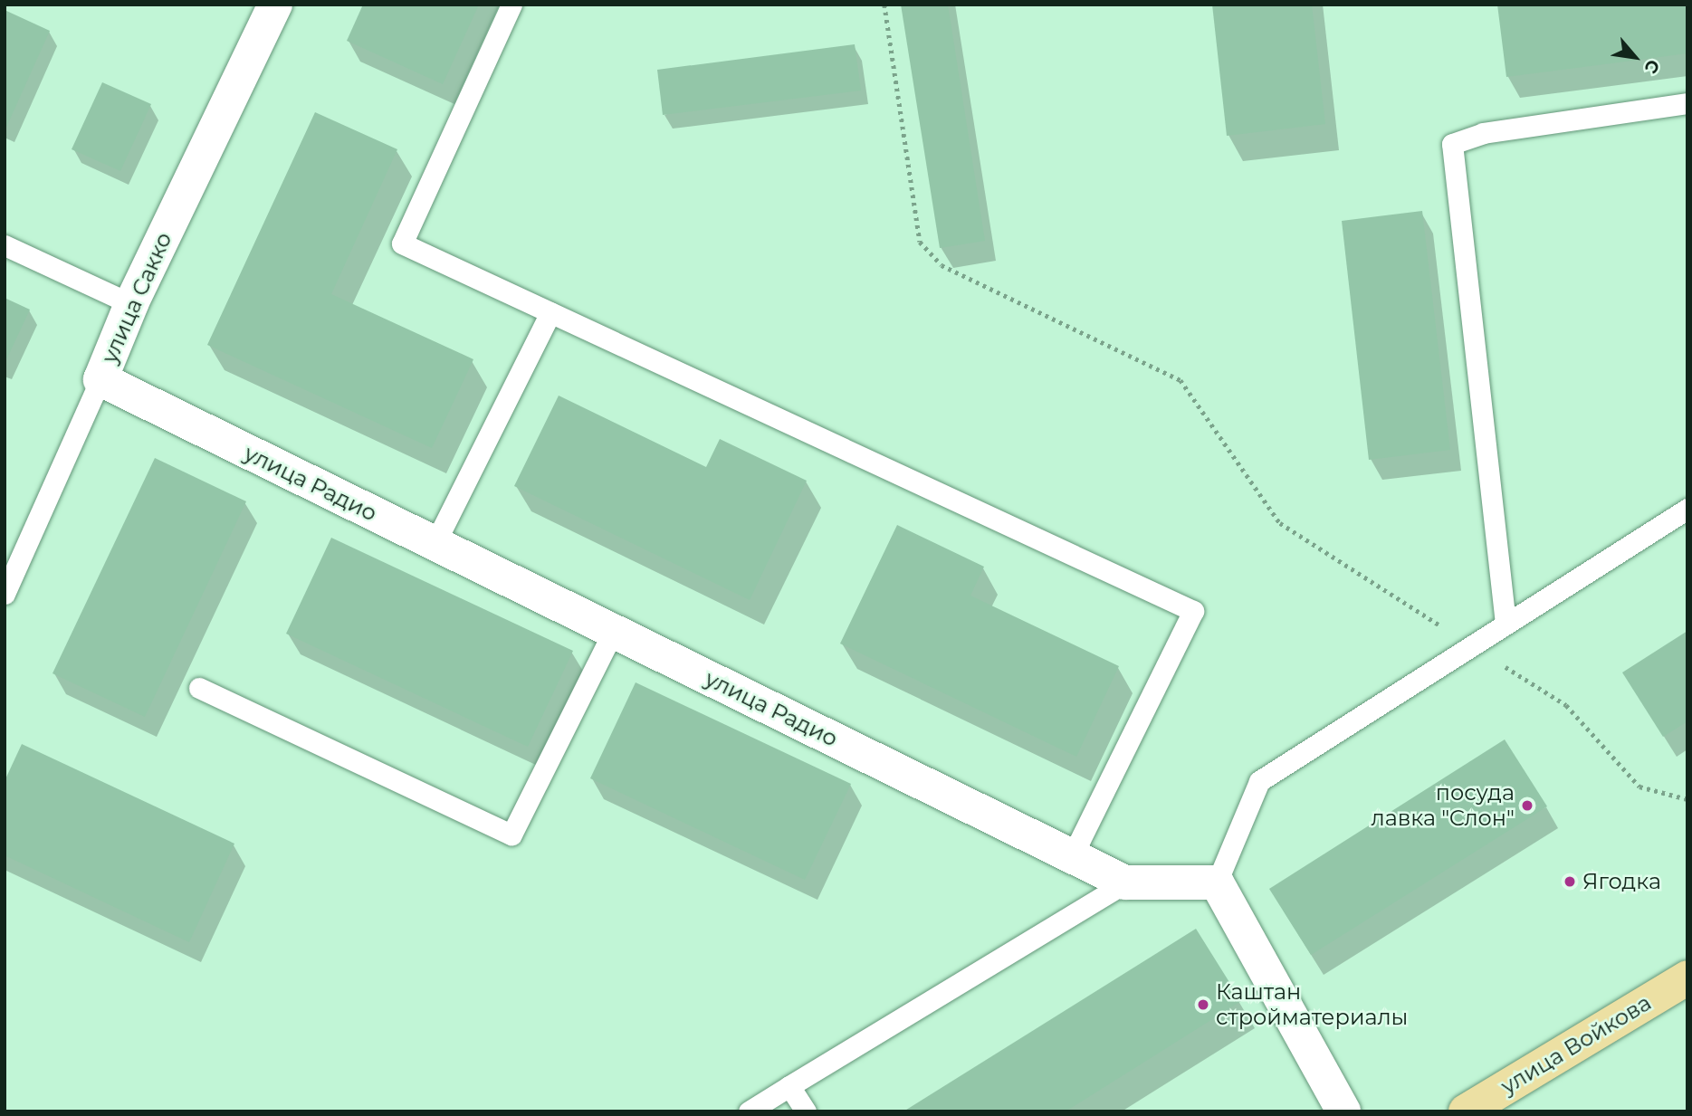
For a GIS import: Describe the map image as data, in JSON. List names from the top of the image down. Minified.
{"streets":{"main road":["улица Войкова"],"street":["улица Сакко","улица Радио"]},"crossings":[["улица Сакко","улица Радио"]],"places":["посуда лавка \"Слон\"","Ягодка","Каштан стройматериалы"],"north":"bottom right"}
